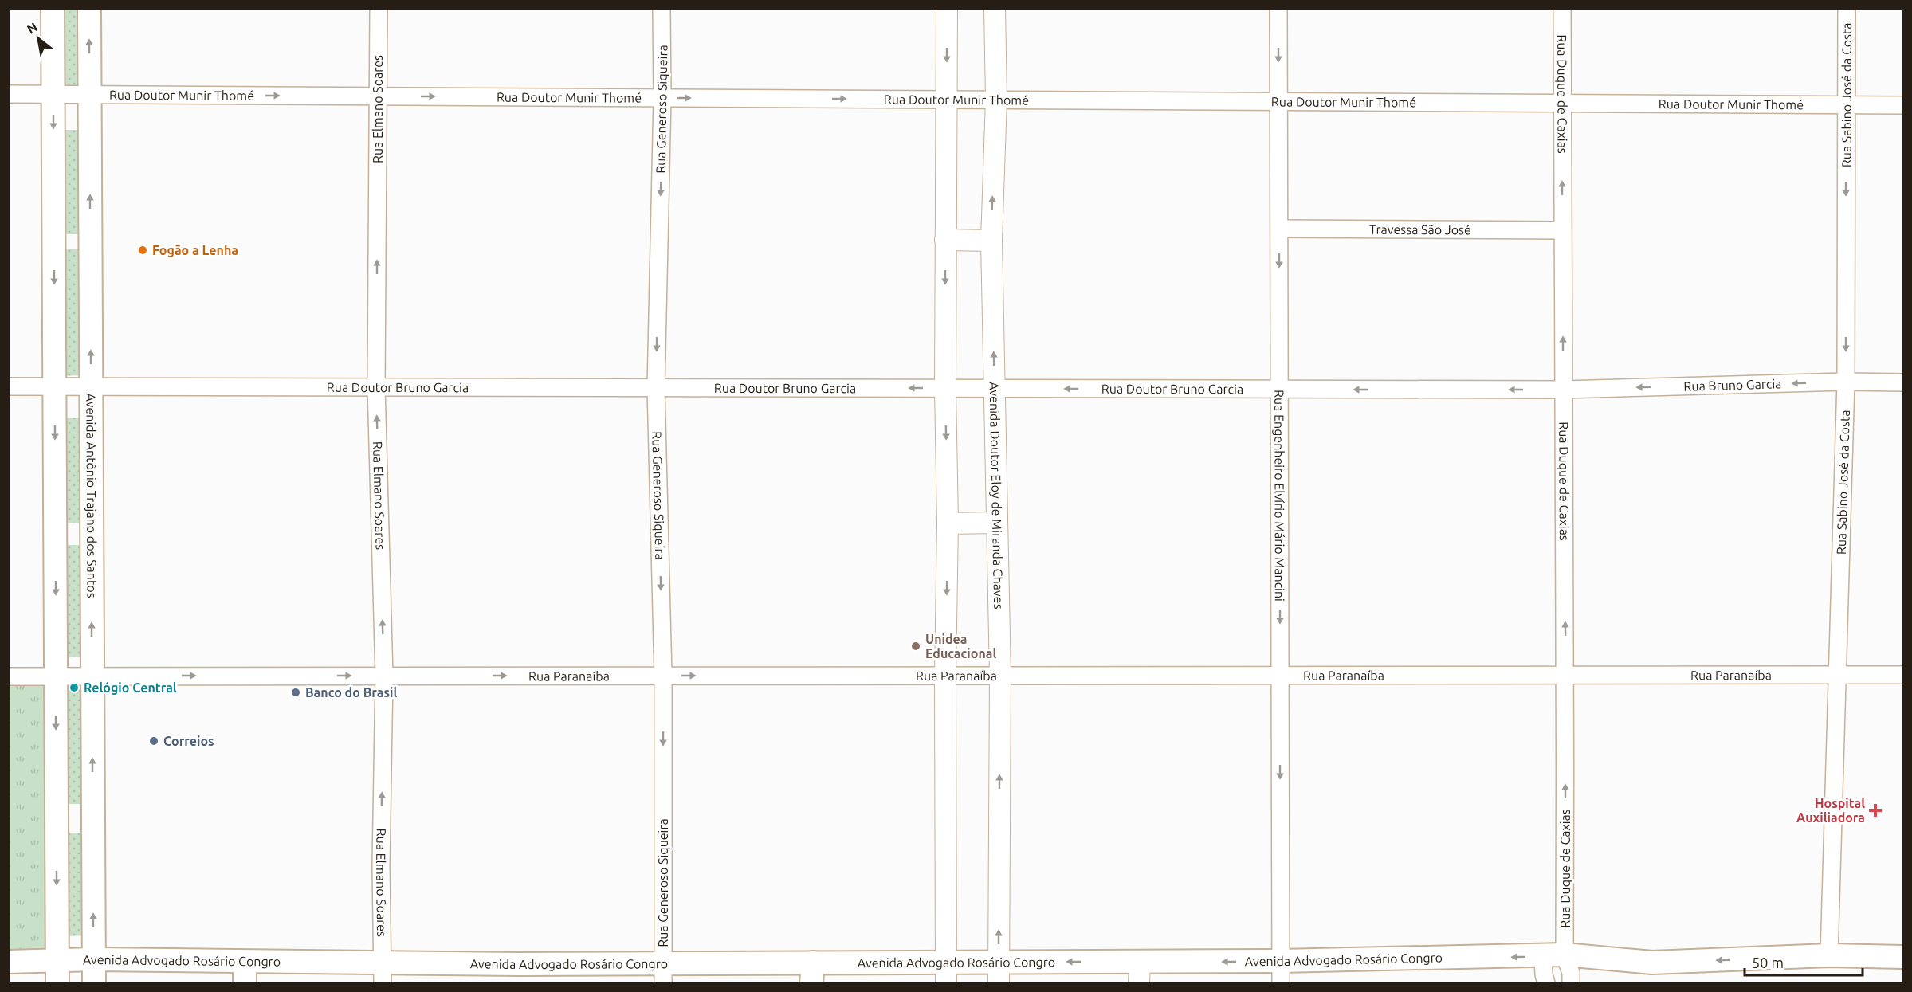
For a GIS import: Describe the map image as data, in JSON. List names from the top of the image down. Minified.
{"streets":{"main road":["Avenida Antônio Trajano dos Santos","Avenida Advogado Rosário Congro"],"street":["Rua Duque de Caxias","Rua Sabino José da Costa","Rua Doutor Munir Thomé","Rua Elmano Soares","Rua Generoso Siqueira","Travessa São José","Rua Bruno Garcia","Rua Doutor Bruno Garcia","Avenida Doutor Eloy de Miranda Chaves","Rua Engenheiro Elvírio Mário Mancini","Rua Paranaíba"]},"crossings":[["Rua Duque de Caxias","Rua Doutor Munir Thomé"],["Rua Duque de Caxias","Travessa São José"],["Rua Duque de Caxias","Rua Bruno Garcia"],["Rua Duque de Caxias","Rua Doutor Bruno Garcia"],["Rua Duque de Caxias","Rua Paranaíba"],["Rua Duque de Caxias","Avenida Advogado Rosário Congro"],["Rua Sabino José da Costa","Rua Doutor Munir Thomé"],["Rua Sabino José da Costa","Rua Bruno Garcia"],["Rua Sabino José da Costa","Rua Paranaíba"],["Rua Sabino José da Costa","Avenida Advogado Rosário Congro"],["Rua Doutor Munir Thomé","Rua Elmano Soares"],["Rua Doutor Munir Thomé","Rua Generoso Siqueira"],["Rua Doutor Munir Thomé","Avenida Doutor Eloy de Miranda Chaves"],["Rua Doutor Munir Thomé","Rua Engenheiro Elvírio Mário Mancini"],["Rua Doutor Munir Thomé","Avenida Antônio Trajano dos Santos"],["Rua Elmano Soares","Rua Doutor Bruno Garcia"],["Rua Elmano Soares","Rua Paranaíba"],["Rua Elmano Soares","Avenida Advogado Rosário Congro"],["Rua Generoso Siqueira","Rua Doutor Bruno Garcia"],["Rua Generoso Siqueira","Rua Paranaíba"],["Rua Generoso Siqueira","Avenida Advogado Rosário Congro"],["Travessa São José","Rua Engenheiro Elvírio Mário Mancini"],["Rua Bruno Garcia","Rua Doutor Bruno Garcia"],["Rua Doutor Bruno Garcia","Avenida Doutor Eloy de Miranda Chaves"],["Rua Doutor Bruno Garcia","Rua Engenheiro Elvírio Mário Mancini"],["Rua Doutor Bruno Garcia","Avenida Antônio Trajano dos Santos"],["Avenida Doutor Eloy de Miranda Chaves","Rua Paranaíba"],["Avenida Doutor Eloy de Miranda Chaves","Avenida Advogado Rosário Congro"],["Rua Engenheiro Elvírio Mário Mancini","Rua Paranaíba"],["Rua Engenheiro Elvírio Mário Mancini","Avenida Advogado Rosário Congro"],["Avenida Antônio Trajano dos Santos","Rua Paranaíba"],["Avenida Antônio Trajano dos Santos","Avenida Advogado Rosário Congro"]],"one_way":["Rua Duque de Caxias","Rua Doutor Munir Thomé","Rua Elmano Soares","Rua Generoso Siqueira","Rua Bruno Garcia","Rua Doutor Bruno Garcia","Rua Engenheiro Elvírio Mário Mancini","Rua Paranaíba","Avenida Advogado Rosário Congro"],"places":{"other":["Fogão a Lenha","Unidea Educacional","Relógio Central","Banco do Brasil","Correios"],"health":["Hospital Auxiliadora"]},"scale_bar":"50 m","north":"top left"}
